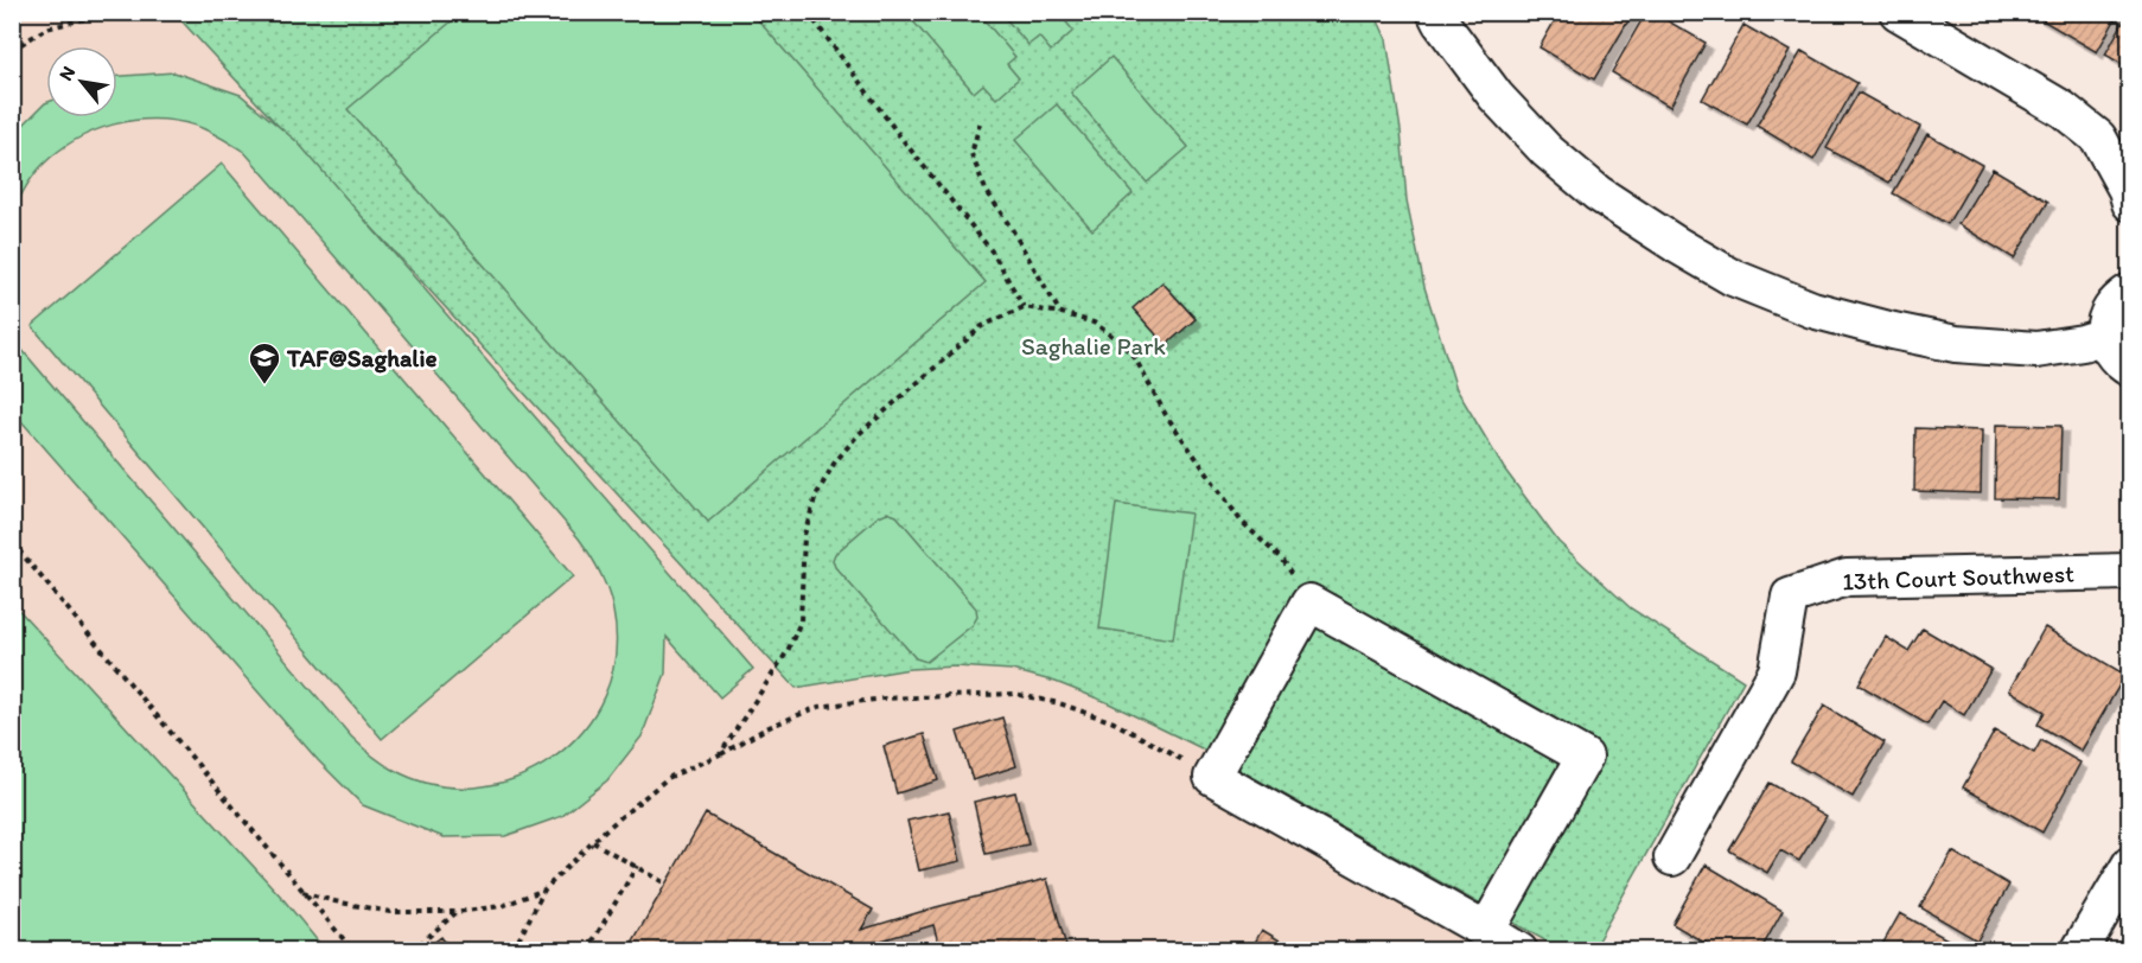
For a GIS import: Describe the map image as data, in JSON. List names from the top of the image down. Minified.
{"streets":{"street":["13th Court Southwest"]},"parks":["Saghalie Park"],"places":{"school or university":["TAF@Saghalie"]},"north":"top left"}
